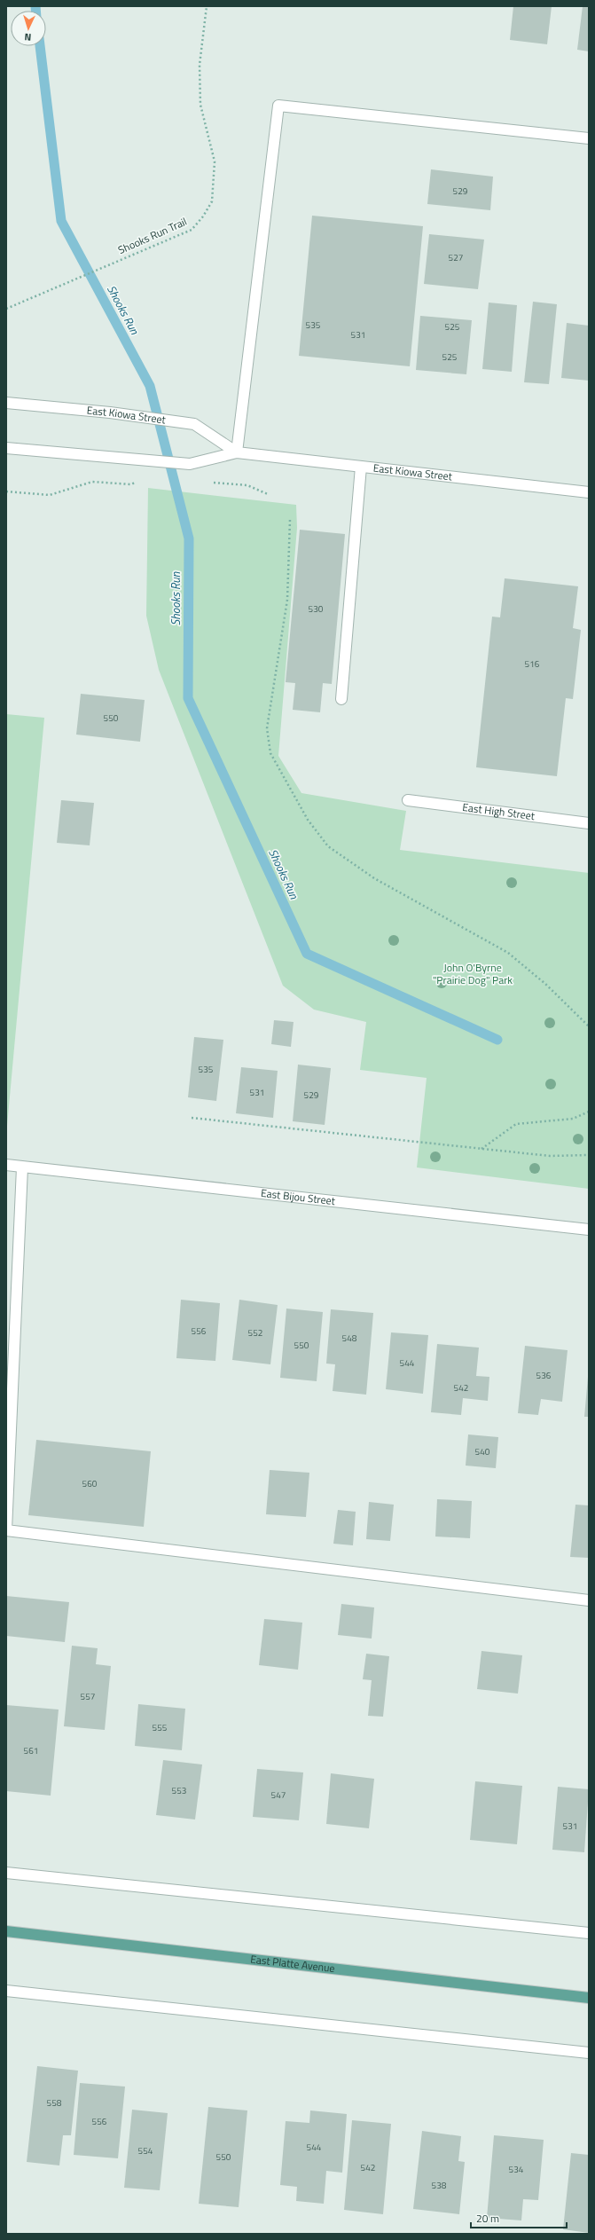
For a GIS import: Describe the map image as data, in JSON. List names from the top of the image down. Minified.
{"streets":{"main road":["East Platte Avenue"],"street":["East Kiowa Street","East High Street","East Bijou Street"],"path":["Shooks Run Trail"]},"water":["Shooks Run"],"parks":["John O'Byrne \"Prairie Dog\" Park"],"house_numbers":["529","527","535","525","531","525","530","516","550","535","531","529","556","552","548","550","544","536","542","540","560","557","555","561","553","547","531","558","556","544","554","550","542","534","538"],"scale_bar":"20 m","north":"bottom"}
